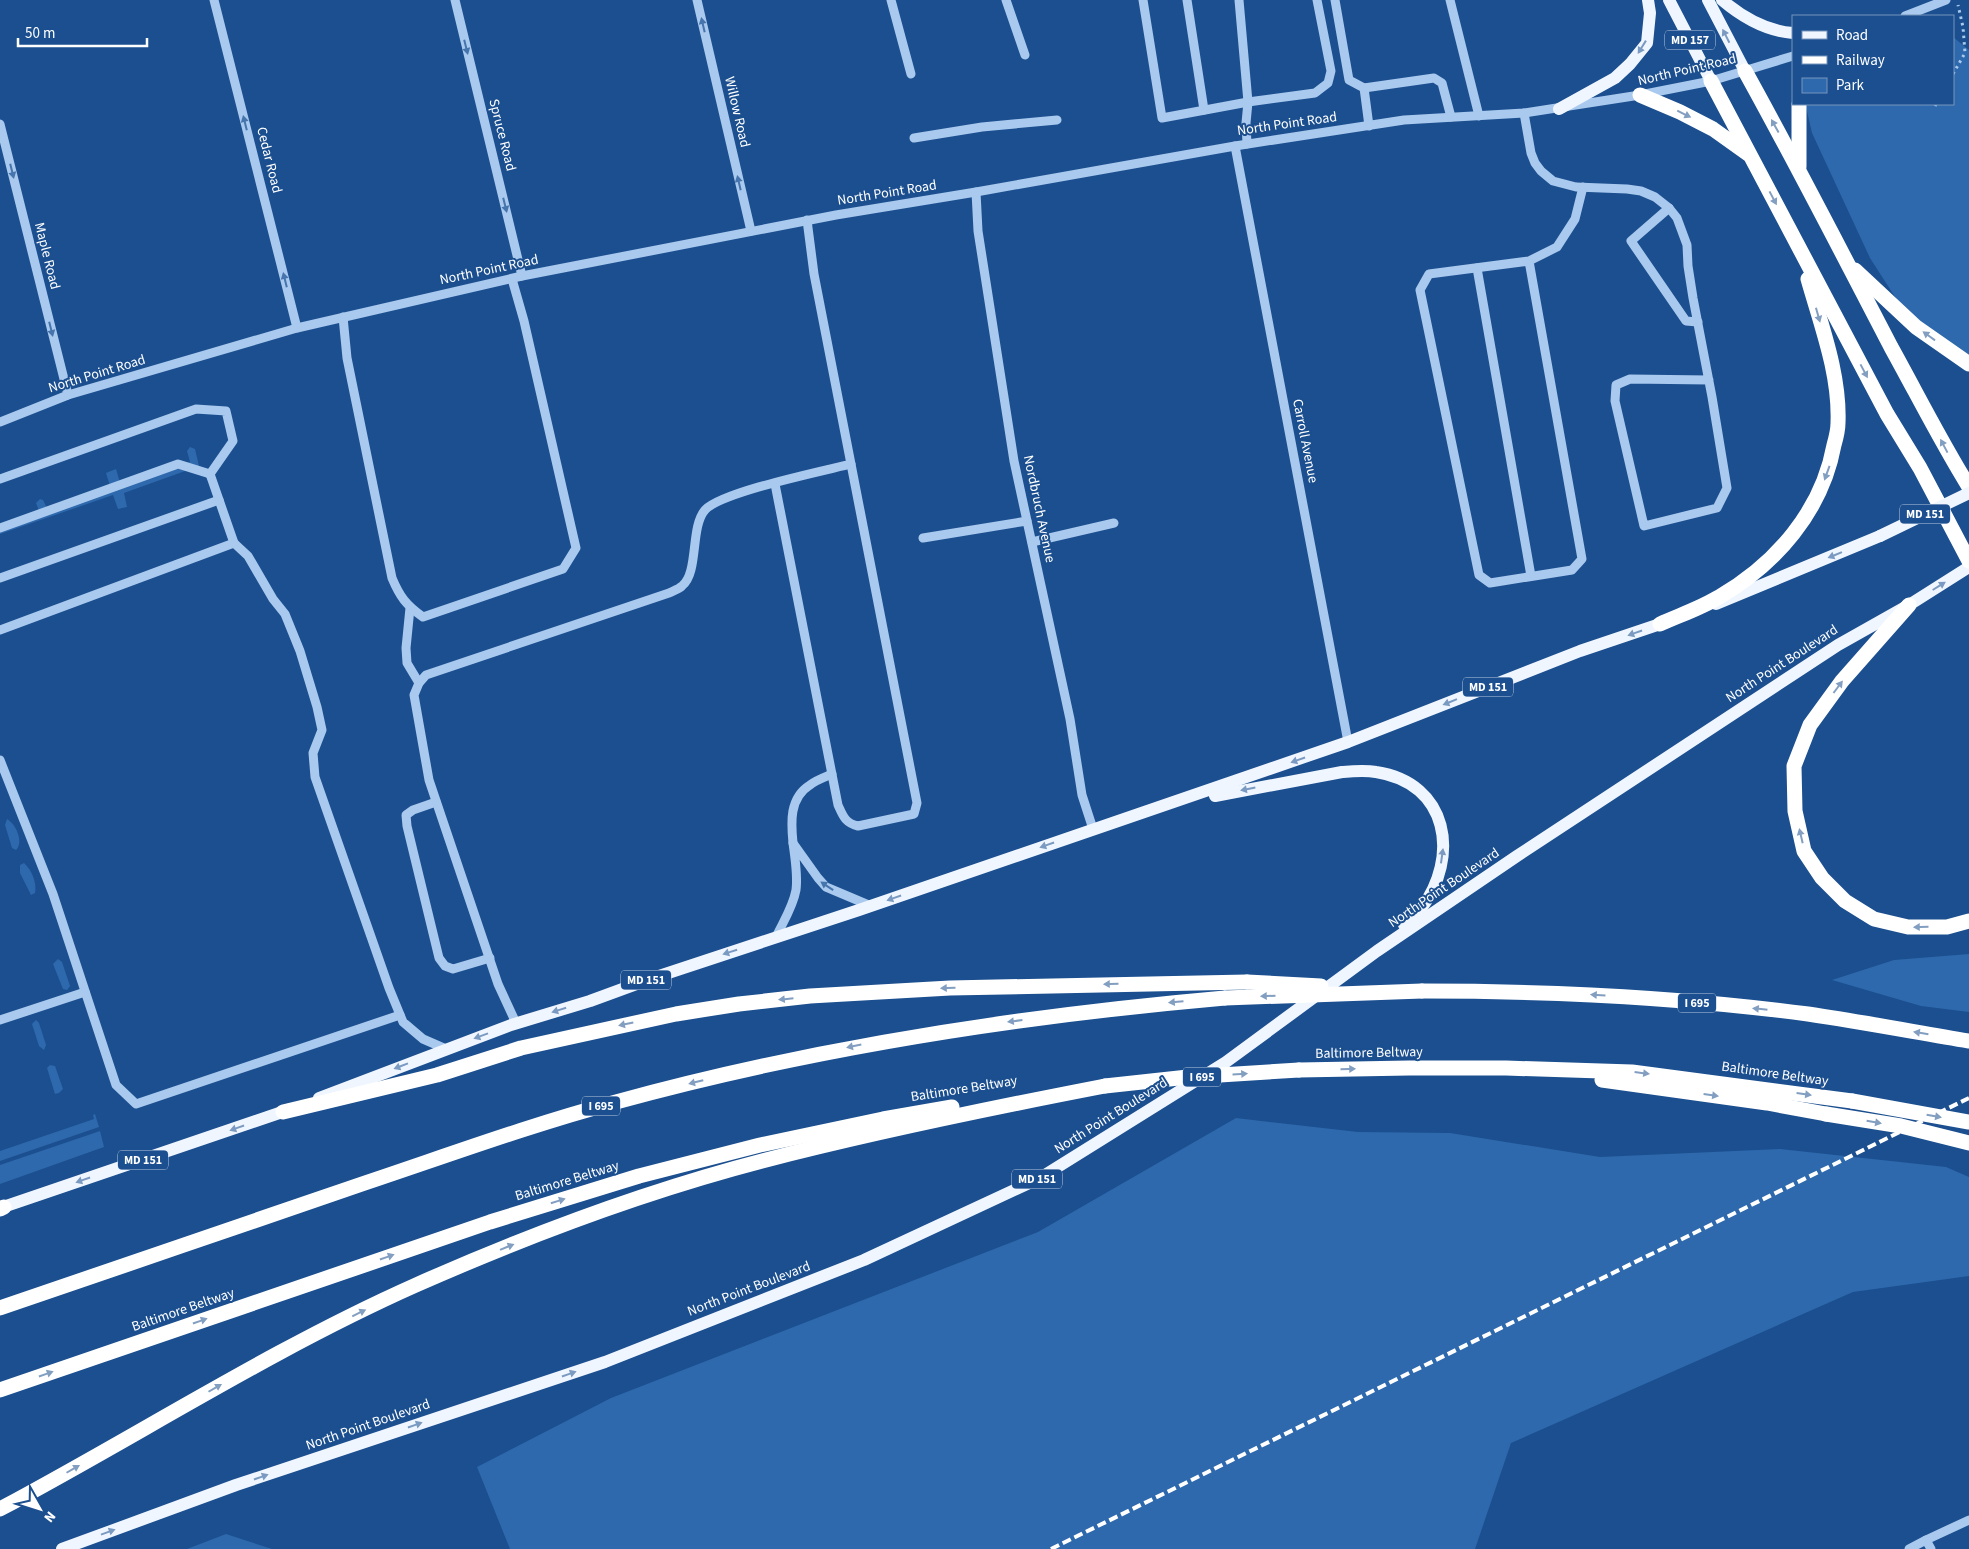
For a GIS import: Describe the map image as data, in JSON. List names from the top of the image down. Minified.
{"streets":{"highway":["I 695","Baltimore Beltway"],"main road":["MD 157","MD 151","North Point Boulevard"],"street":["North Point Road","Willow Road","Spruce Road","Cedar Road","Maple Road","Carroll Avenue","Nordbruch Avenue"]},"crossings":[["MD 157","North Point Road"],["North Point Road","Willow Road"],["North Point Road","Spruce Road"],["North Point Road","Cedar Road"],["North Point Road","Maple Road"],["North Point Road","Carroll Avenue"],["North Point Road","Nordbruch Avenue"],["Carroll Avenue","MD 151"],["Nordbruch Avenue","MD 151"]],"one_way":["Willow Road","Spruce Road","Cedar Road","Maple Road","North Point Boulevard"],"legend":["Road","Railway","Park"],"scale_bar":"50 m","north":"bottom right"}
